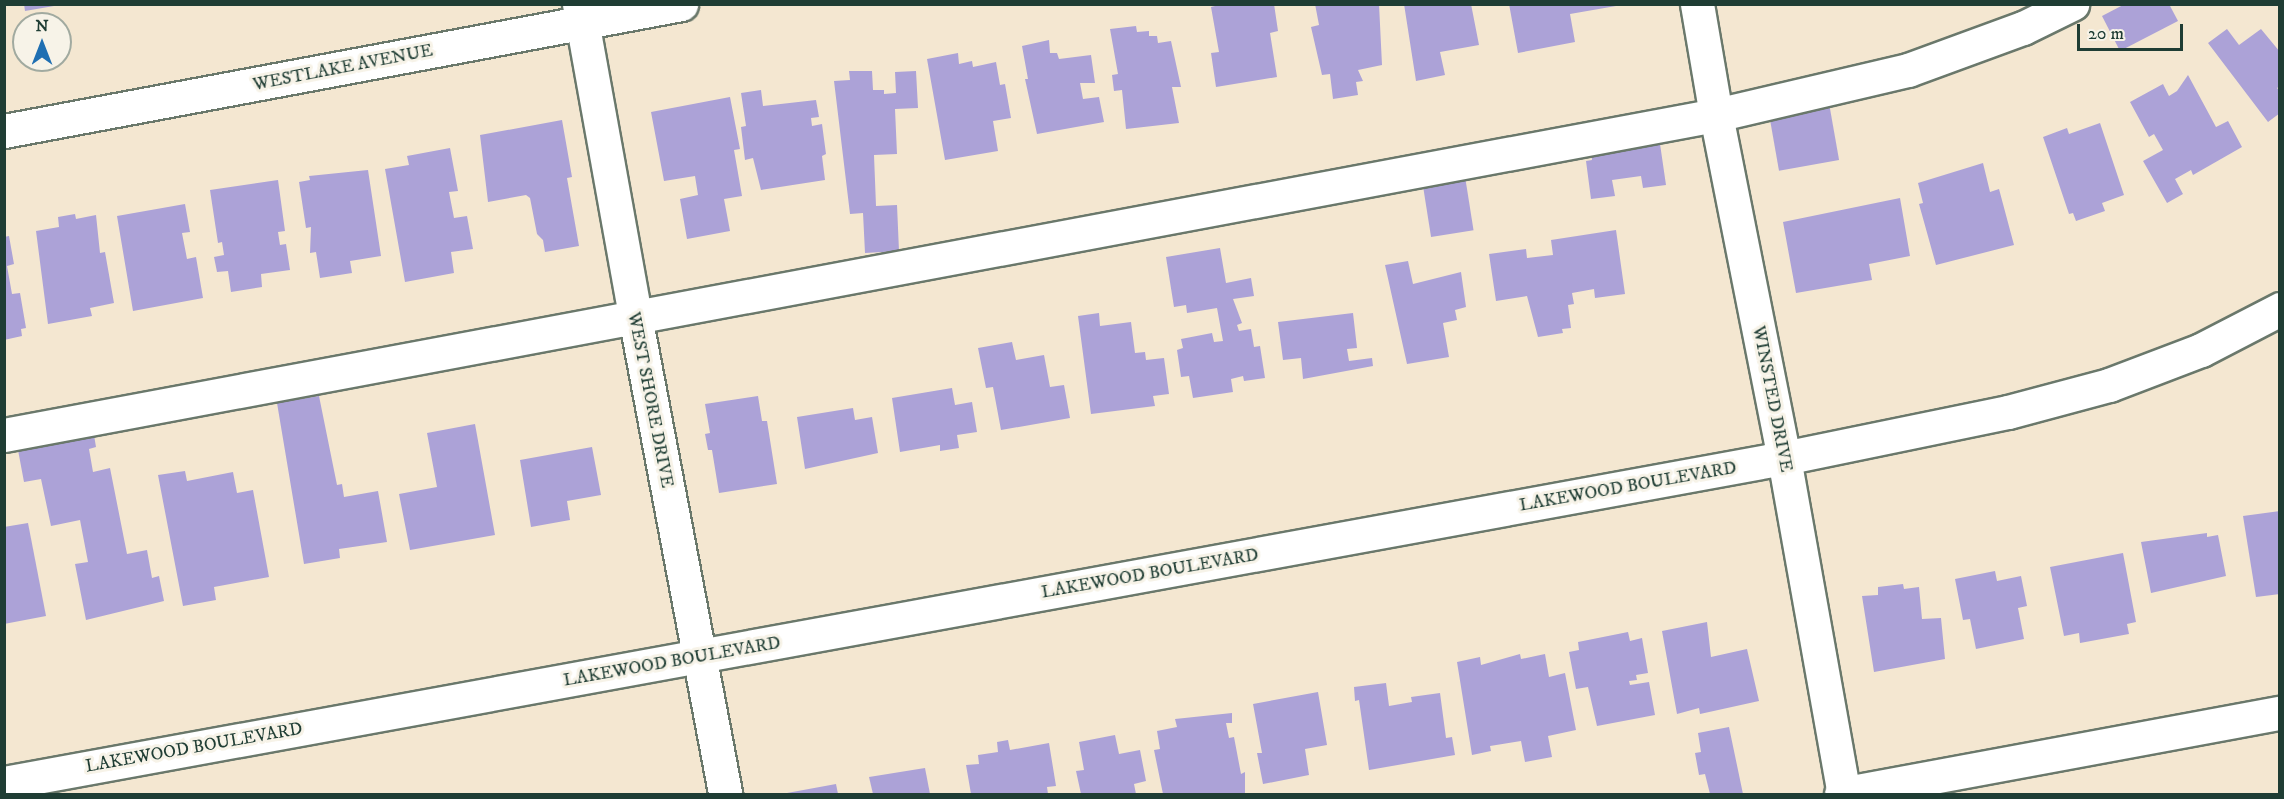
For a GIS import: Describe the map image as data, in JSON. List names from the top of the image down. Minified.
{"streets":{"street":["WESTLAKE AVENUE","WINSTED DRIVE","WEST SHORE DRIVE","LAKEWOOD BOULEVARD"]},"crossings":[["WESTLAKE AVENUE","WEST SHORE DRIVE"],["WINSTED DRIVE","LAKEWOOD BOULEVARD"],["WEST SHORE DRIVE","LAKEWOOD BOULEVARD"]],"scale_bar":"20 m","north":"top"}
